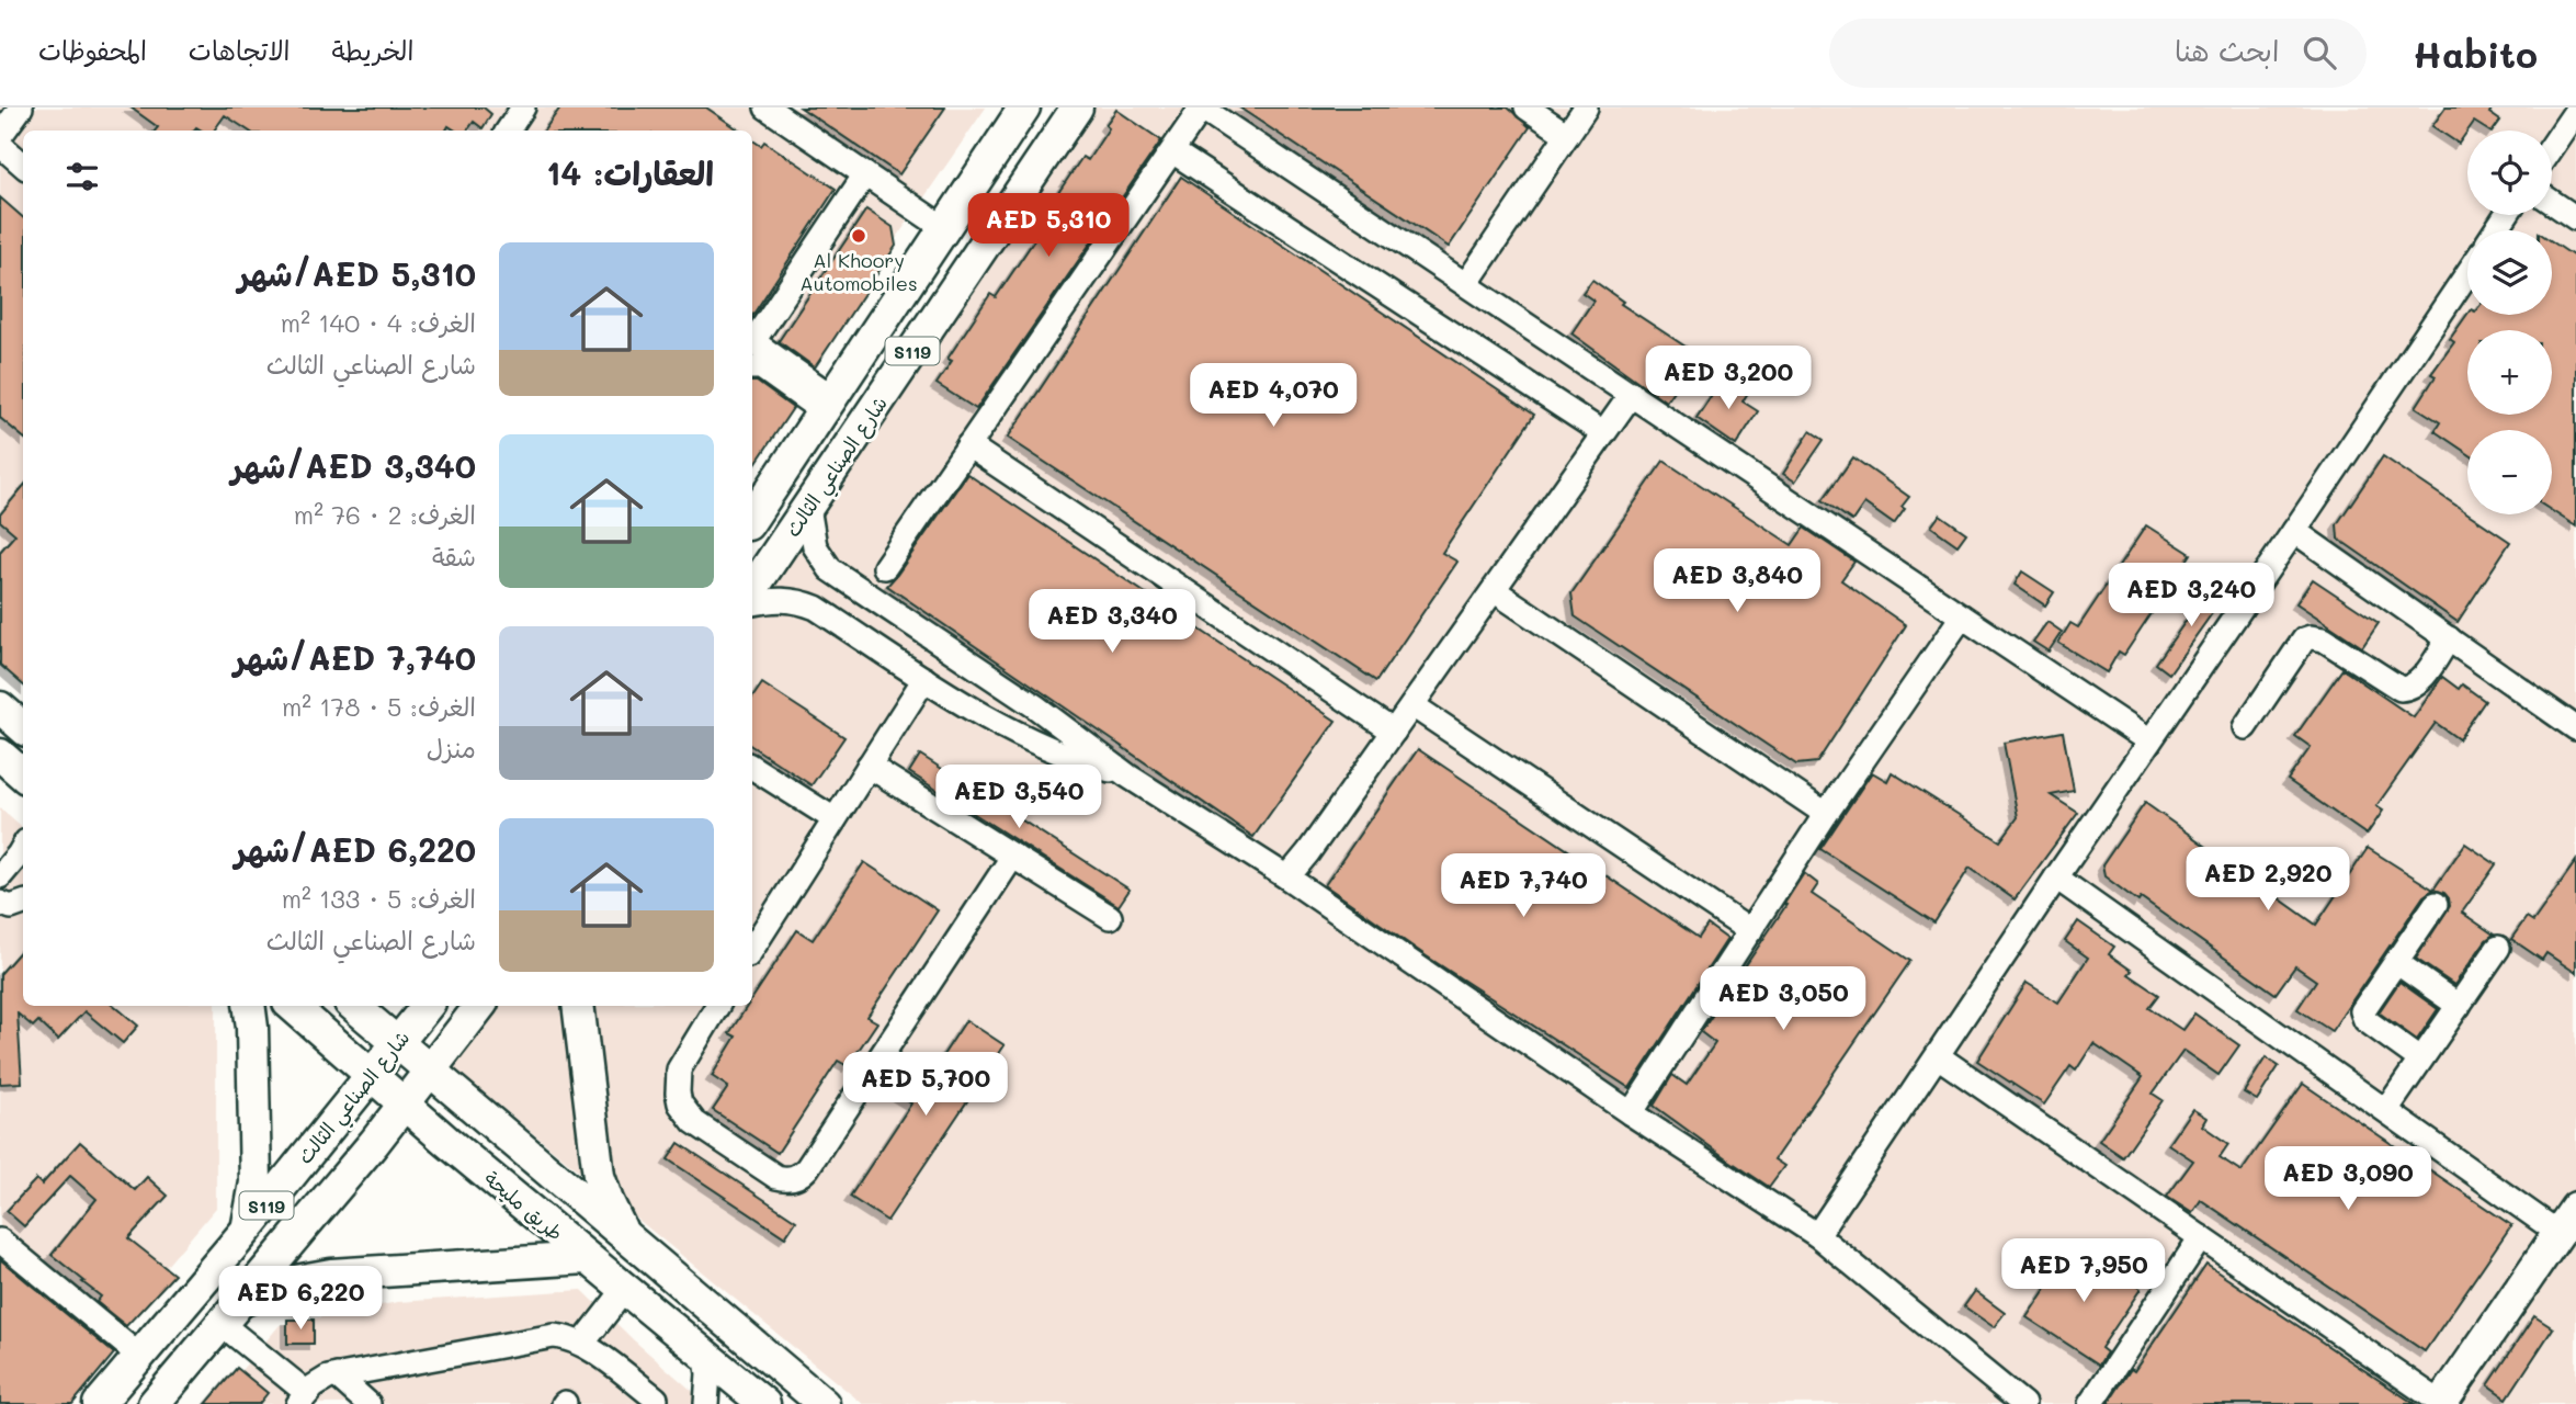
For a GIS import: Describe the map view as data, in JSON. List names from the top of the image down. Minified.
{"streets":{"main road":["S119","شارع الصناعي الثالث","طريق مليحة"]},"crossings":[["S119","طريق مليحة"],["شارع الصناعي الثالث","طريق مليحة"]],"places":["Al Khoory Automobiles"],"page":{"header":"Habito","search":"ابحث هنا","nav":["الخريطة","الاتجاهات","المحفوظات"],"map_buttons":["+","−"],"heading":"العقارات: 14","price":["AED 5,310","AED 3,200","AED 4,070","AED 3,840","AED 3,240","AED 3,340","AED 3,540","AED 2,920","AED 7,740","AED 3,050","AED 5,700","AED 3,090","AED 7,950","AED 6,220"],"list":[{"name":"AED 5,310/شهر","note":"الغرف: 4 · 140 m² · شارع الصناعي الثالث"},{"name":"AED 3,340/شهر","note":"الغرف: 2 · 76 m² · شقة"},{"name":"AED 7,740/شهر","note":"الغرف: 5 · 178 m² · منزل"},{"name":"AED 6,220/شهر","note":"الغرف: 5 · 133 m² · شارع الصناعي الثالث"}]}}
